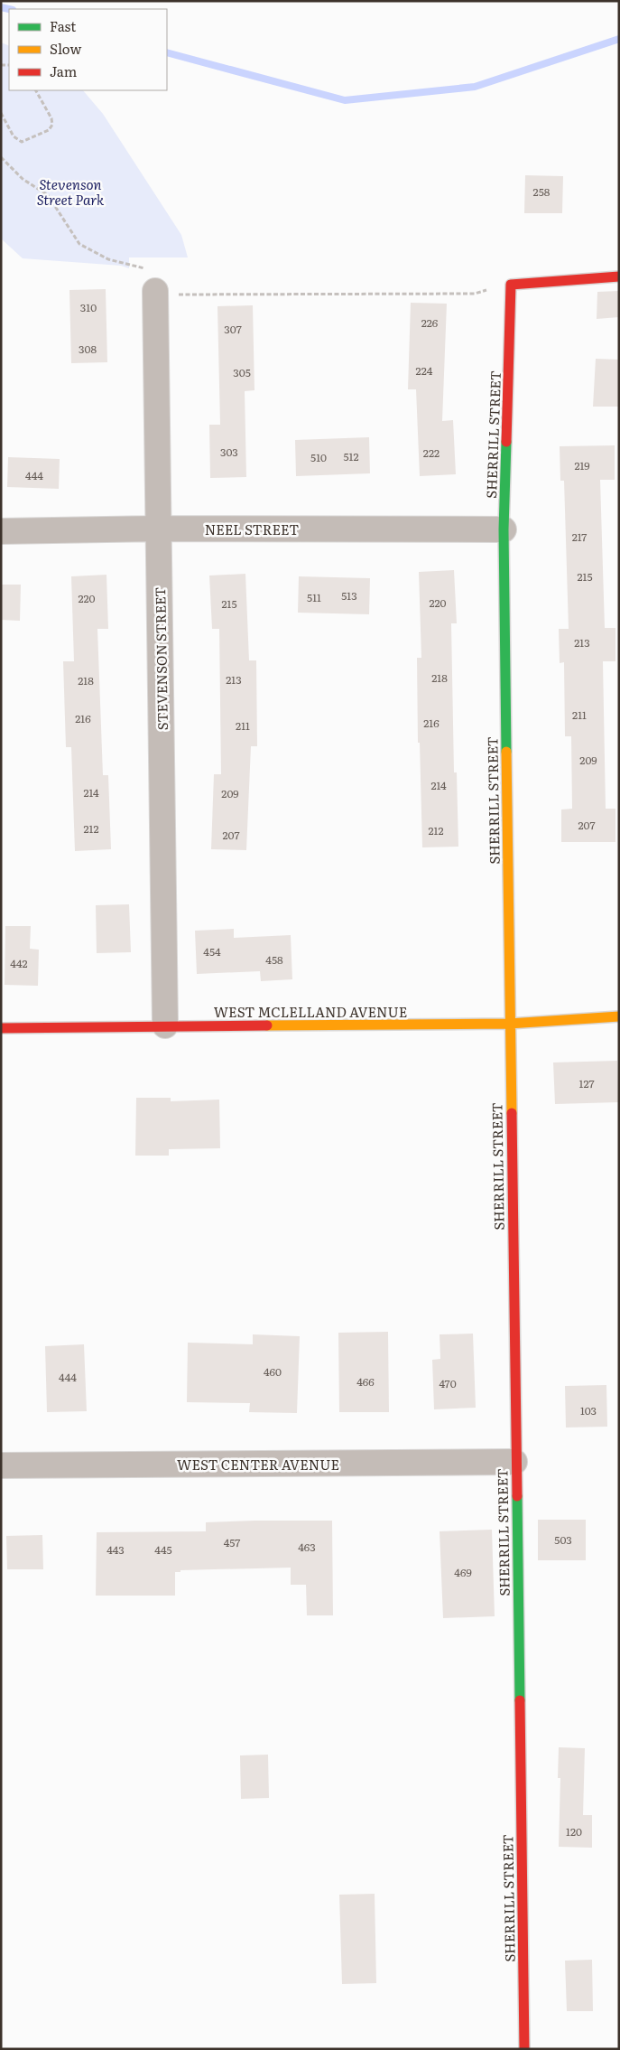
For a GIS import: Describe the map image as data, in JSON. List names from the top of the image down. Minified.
{"streets":{"street":["SHERRILL STREET","NEEL STREET","STEVENSON STREET","WEST MCLELLAND AVENUE","WEST CENTER AVENUE"]},"crossings":[["SHERRILL STREET","NEEL STREET"],["SHERRILL STREET","WEST MCLELLAND AVENUE"],["SHERRILL STREET","WEST CENTER AVENUE"],["NEEL STREET","STEVENSON STREET"],["STEVENSON STREET","WEST MCLELLAND AVENUE"]],"parks":["Stevenson Street Park"],"house_numbers":["258","310","226","307","308","224","305","303","222","512","510","219","444","217","215","513","511","220","220","215","213","218","213","218","211","216","216","211","209","214","214","209","207","212","212","207","454","458","442","127","460","444","466","470","103","503","457","463","443","445","469","120"],"legend":["Fast","Slow","Jam"]}
